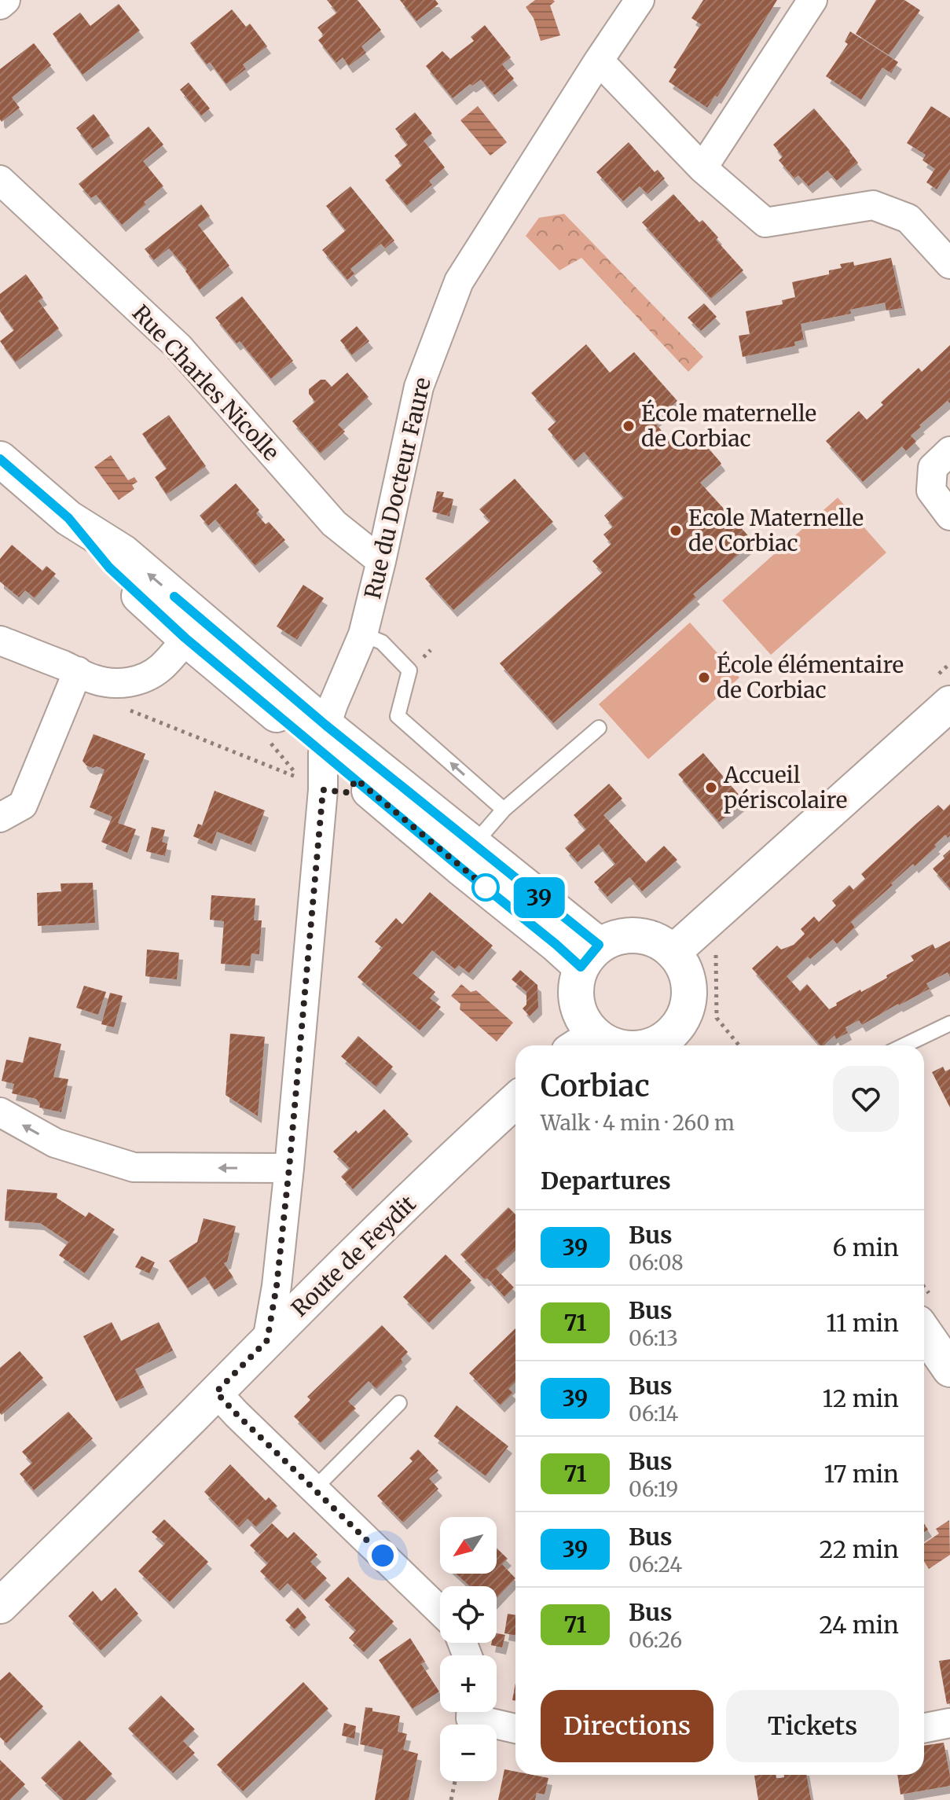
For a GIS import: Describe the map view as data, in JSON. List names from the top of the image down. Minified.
{"streets":{"street":["Rue Charles Nicolle","Rue du Docteur Faure","Route de Feydit"]},"crossings":[["Rue Charles Nicolle","Rue du Docteur Faure"],["Rue du Docteur Faure","Route de Feydit"]],"places":["École maternelle de Corbiac","Ecole Maternelle de Corbiac","École élémentaire de Corbiac","Accueil périscolaire"],"lines":["bus line 39"],"north":"bottom left","page":{"on_map":"39","heading":[["Corbiac","Walk · 4 min · 260 m"],"Departures"],"list":[{"mark":"39","name":"Bus","note":"06:08","value":"6 min"},{"mark":"71","name":"Bus","note":"06:13","value":"11 min"},{"mark":"39","name":"Bus","note":"06:14","value":"12 min"},{"mark":"71","name":"Bus","note":"06:19","value":"17 min"},{"mark":"39","name":"Bus","note":"06:24","value":"22 min"},{"mark":"71","name":"Bus","note":"06:26","value":"24 min"}],"map_buttons":["+","−"],"buttons":["Directions","Tickets"]}}
